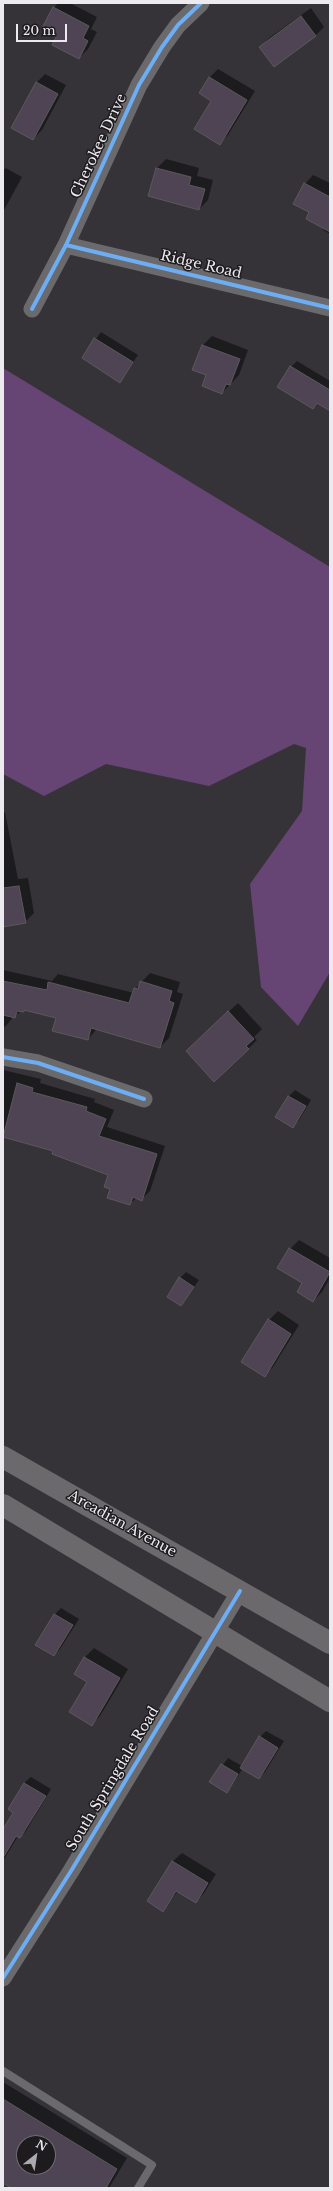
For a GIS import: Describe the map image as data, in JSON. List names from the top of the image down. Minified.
{"streets":{"main road":["Arcadian Avenue"],"street":["Cherokee Drive","Ridge Road","South Springdale Road"]},"crossings":[["Cherokee Drive","Ridge Road"],["Arcadian Avenue","South Springdale Road"]],"scale_bar":"20 m","north":"top right"}
